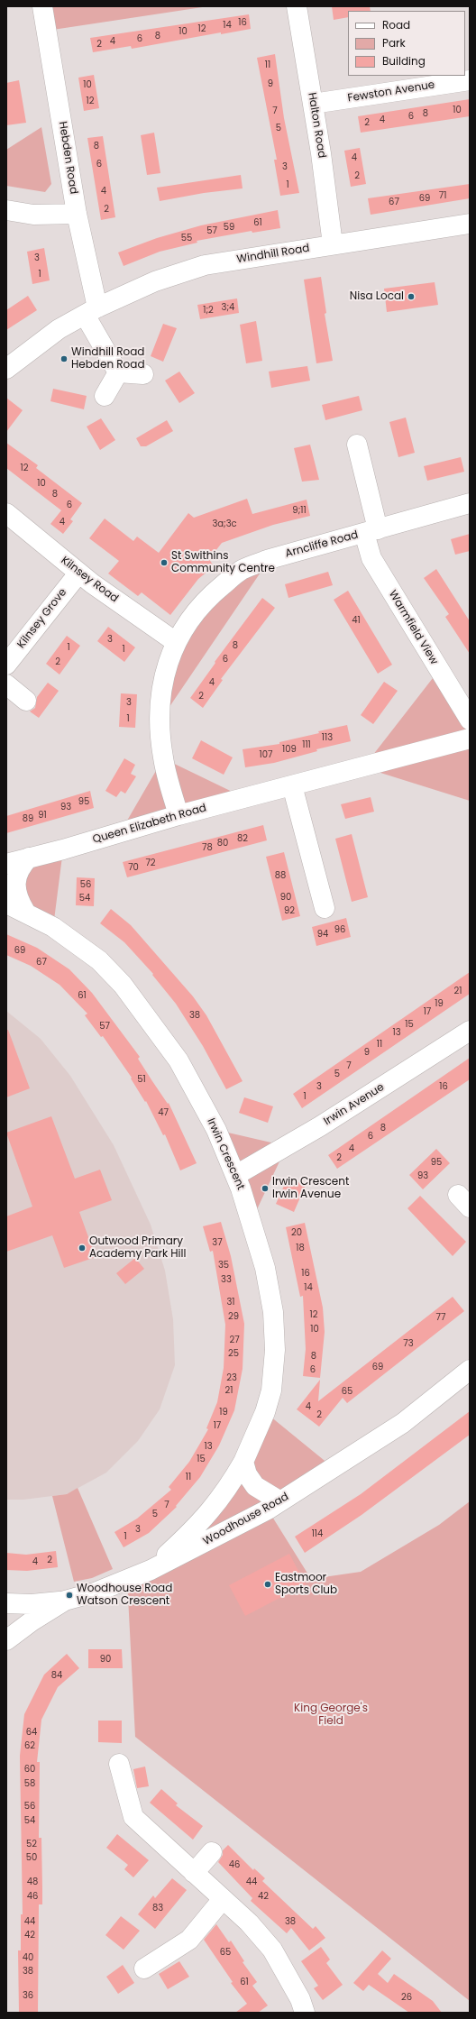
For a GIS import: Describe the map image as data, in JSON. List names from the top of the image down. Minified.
{"streets":{"street":["Fewston Avenue","Halton Road","Hebden Road","Windhill Road","Arncliffe Road","Kilnsey Road","Kilnsey Grove","Warmfield View","Queen Elizabeth Road","Irwin Avenue","Irwin Crescent","Woodhouse Road"]},"crossings":[["Fewston Avenue","Halton Road"],["Halton Road","Windhill Road"],["Hebden Road","Windhill Road"],["Arncliffe Road","Kilnsey Road"],["Arncliffe Road","Warmfield View"],["Arncliffe Road","Queen Elizabeth Road"],["Kilnsey Road","Kilnsey Grove"],["Irwin Avenue","Irwin Crescent"],["Irwin Crescent","Woodhouse Road"]],"parks":["King George's Field"],"places":["Nisa Local","Windhill Road Hebden Road","St Swithins Community Centre","Irwin Crescent Irwin Avenue","Outwood Primary Academy Park Hill","Eastmoor Sports Club","Woodhouse Road Watson Crescent"],"house_numbers":["16","14","12","10","8","6","4","2","11","9","10","12","10","7","8","6","4","2","5","8","4","6","3","2","1","4","71","69","67","2","61","59","57","55","3","1","3;4","1;2","12","10","8","6","9;11","4","3a;3c","41","3","8","1","1","6","2","4","2","3","1","113","111","109","107","95","93","91","89","82","80","78","72","70","88","56","90","54","92","96","94","69","67","21","61","19","17","38","15","57","13","11","9","7","5","51","3","16","1","47","8","6","4","2","95","93","20","37","18","35","16","33","14","31","12","29","77","10","27","73","25","8","69","6","23","21","65","4","19","2","17","13","15","11","7","5","3","114","1","2","4","90","84","64","62","60","58","56","54","52","50","46","48","44","46","42","83","44","38","42","65","40","38","61","36","26"],"legend":["Road","Park","Building"]}
